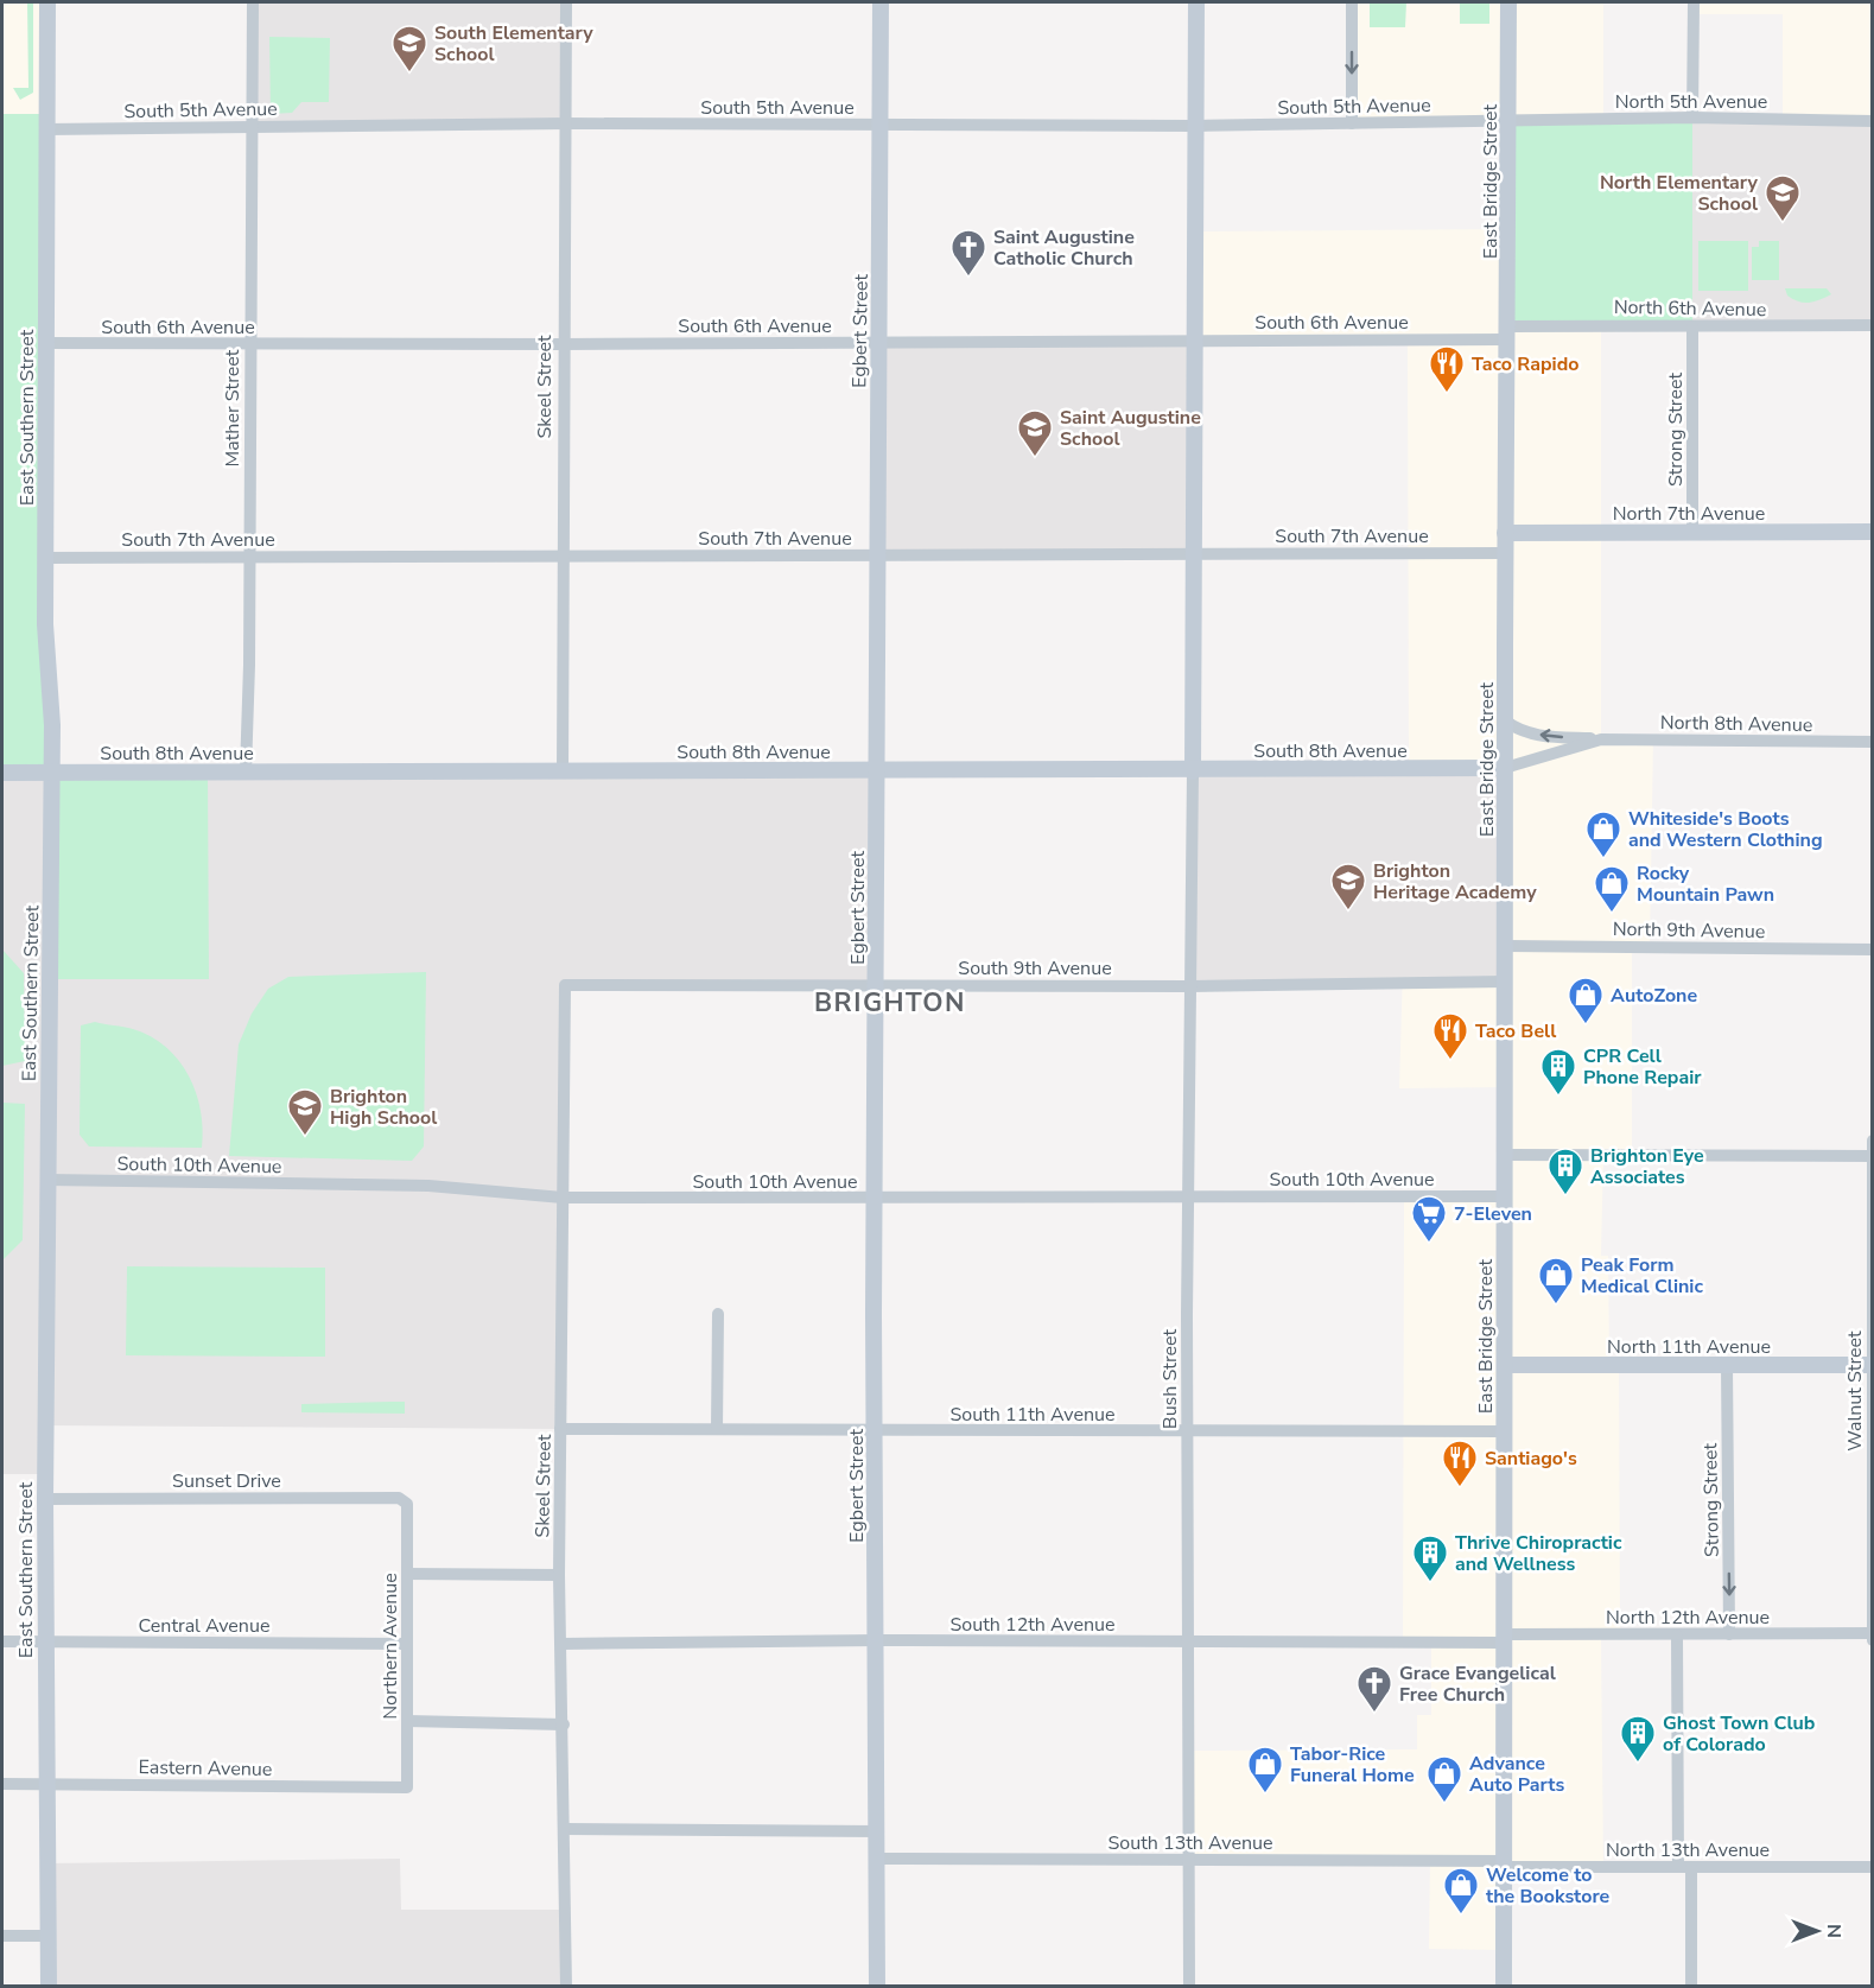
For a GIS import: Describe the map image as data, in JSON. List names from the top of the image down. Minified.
{"streets":{"street":["North 5th Avenue","South 5th Avenue","East Bridge Street","North 6th Avenue","South 6th Avenue","Egbert Street","Skeel Street","Mather Street","East Southern Street","Strong Street","North 7th Avenue","South 7th Avenue","North 8th Avenue","South 8th Avenue","North 9th Avenue","South 9th Avenue","South 10th Avenue","North 11th Avenue","Bush Street","Walnut Street","South 11th Avenue","Sunset Drive","North 12th Avenue","South 12th Avenue","Central Avenue","Northern Avenue","Eastern Avenue","South 13th Avenue","North 13th Avenue"]},"crossings":[["North 5th Avenue","South 5th Avenue"],["North 5th Avenue","East Bridge Street"],["South 5th Avenue","East Bridge Street"],["South 5th Avenue","Egbert Street"],["South 5th Avenue","Skeel Street"],["South 5th Avenue","Mather Street"],["South 5th Avenue","East Southern Street"],["East Bridge Street","North 6th Avenue"],["East Bridge Street","South 6th Avenue"],["East Bridge Street","North 7th Avenue"],["East Bridge Street","South 7th Avenue"],["East Bridge Street","North 8th Avenue"],["East Bridge Street","South 8th Avenue"],["East Bridge Street","North 9th Avenue"],["East Bridge Street","South 9th Avenue"],["East Bridge Street","South 10th Avenue"],["East Bridge Street","North 11th Avenue"],["East Bridge Street","South 11th Avenue"],["East Bridge Street","North 12th Avenue"],["East Bridge Street","South 12th Avenue"],["East Bridge Street","South 13th Avenue"],["East Bridge Street","North 13th Avenue"],["North 6th Avenue","South 6th Avenue"],["North 6th Avenue","Strong Street"],["South 6th Avenue","Egbert Street"],["South 6th Avenue","Skeel Street"],["South 6th Avenue","Mather Street"],["South 6th Avenue","East Southern Street"],["Egbert Street","South 7th Avenue"],["Egbert Street","South 8th Avenue"],["Egbert Street","South 9th Avenue"],["Egbert Street","South 10th Avenue"],["Egbert Street","South 11th Avenue"],["Egbert Street","South 12th Avenue"],["Egbert Street","South 13th Avenue"],["Skeel Street","South 7th Avenue"],["Skeel Street","South 8th Avenue"],["Skeel Street","South 9th Avenue"],["Skeel Street","South 10th Avenue"],["Skeel Street","South 11th Avenue"],["Skeel Street","South 12th Avenue"],["Mather Street","South 7th Avenue"],["Mather Street","South 8th Avenue"],["East Southern Street","South 7th Avenue"],["East Southern Street","South 8th Avenue"],["East Southern Street","South 10th Avenue"],["East Southern Street","Sunset Drive"],["East Southern Street","Central Avenue"],["East Southern Street","Eastern Avenue"],["Strong Street","North 7th Avenue"],["Strong Street","North 11th Avenue"],["Strong Street","North 12th Avenue"],["North 8th Avenue","South 8th Avenue"],["South 8th Avenue","Bush Street"],["South 9th Avenue","Bush Street"],["South 10th Avenue","Bush Street"],["North 11th Avenue","Walnut Street"],["Bush Street","South 11th Avenue"],["Bush Street","South 12th Avenue"],["Bush Street","South 13th Avenue"],["Walnut Street","North 12th Avenue"],["Sunset Drive","Northern Avenue"],["North 12th Avenue","South 12th Avenue"],["Central Avenue","Northern Avenue"],["Northern Avenue","Eastern Avenue"],["South 13th Avenue","North 13th Avenue"]],"one_way":["Strong Street"],"districts":["BRIGHTON"],"places":{"school or university":["South Elementary School","North Elementary School","Saint Augustine School","Brighton Heritage Academy","Brighton High School"],"church":["Saint Augustine Catholic Church","Grace Evangelical Free Church"],"restaurant":["Taco Rapido","Taco Bell","Santiago's"],"shop":["Whiteside's Boots and Western Clothing","Rocky Mountain Pawn","AutoZone","Peak Form Medical Clinic","Tabor-Rice Funeral Home","Advance Auto Parts","Welcome to the Bookstore"],"building":["CPR Cell Phone Repair","Brighton Eye Associates","Thrive Chiropractic and Wellness","Ghost Town Club of Colorado"],"supermarket":["7-Eleven"]},"north":"right"}
